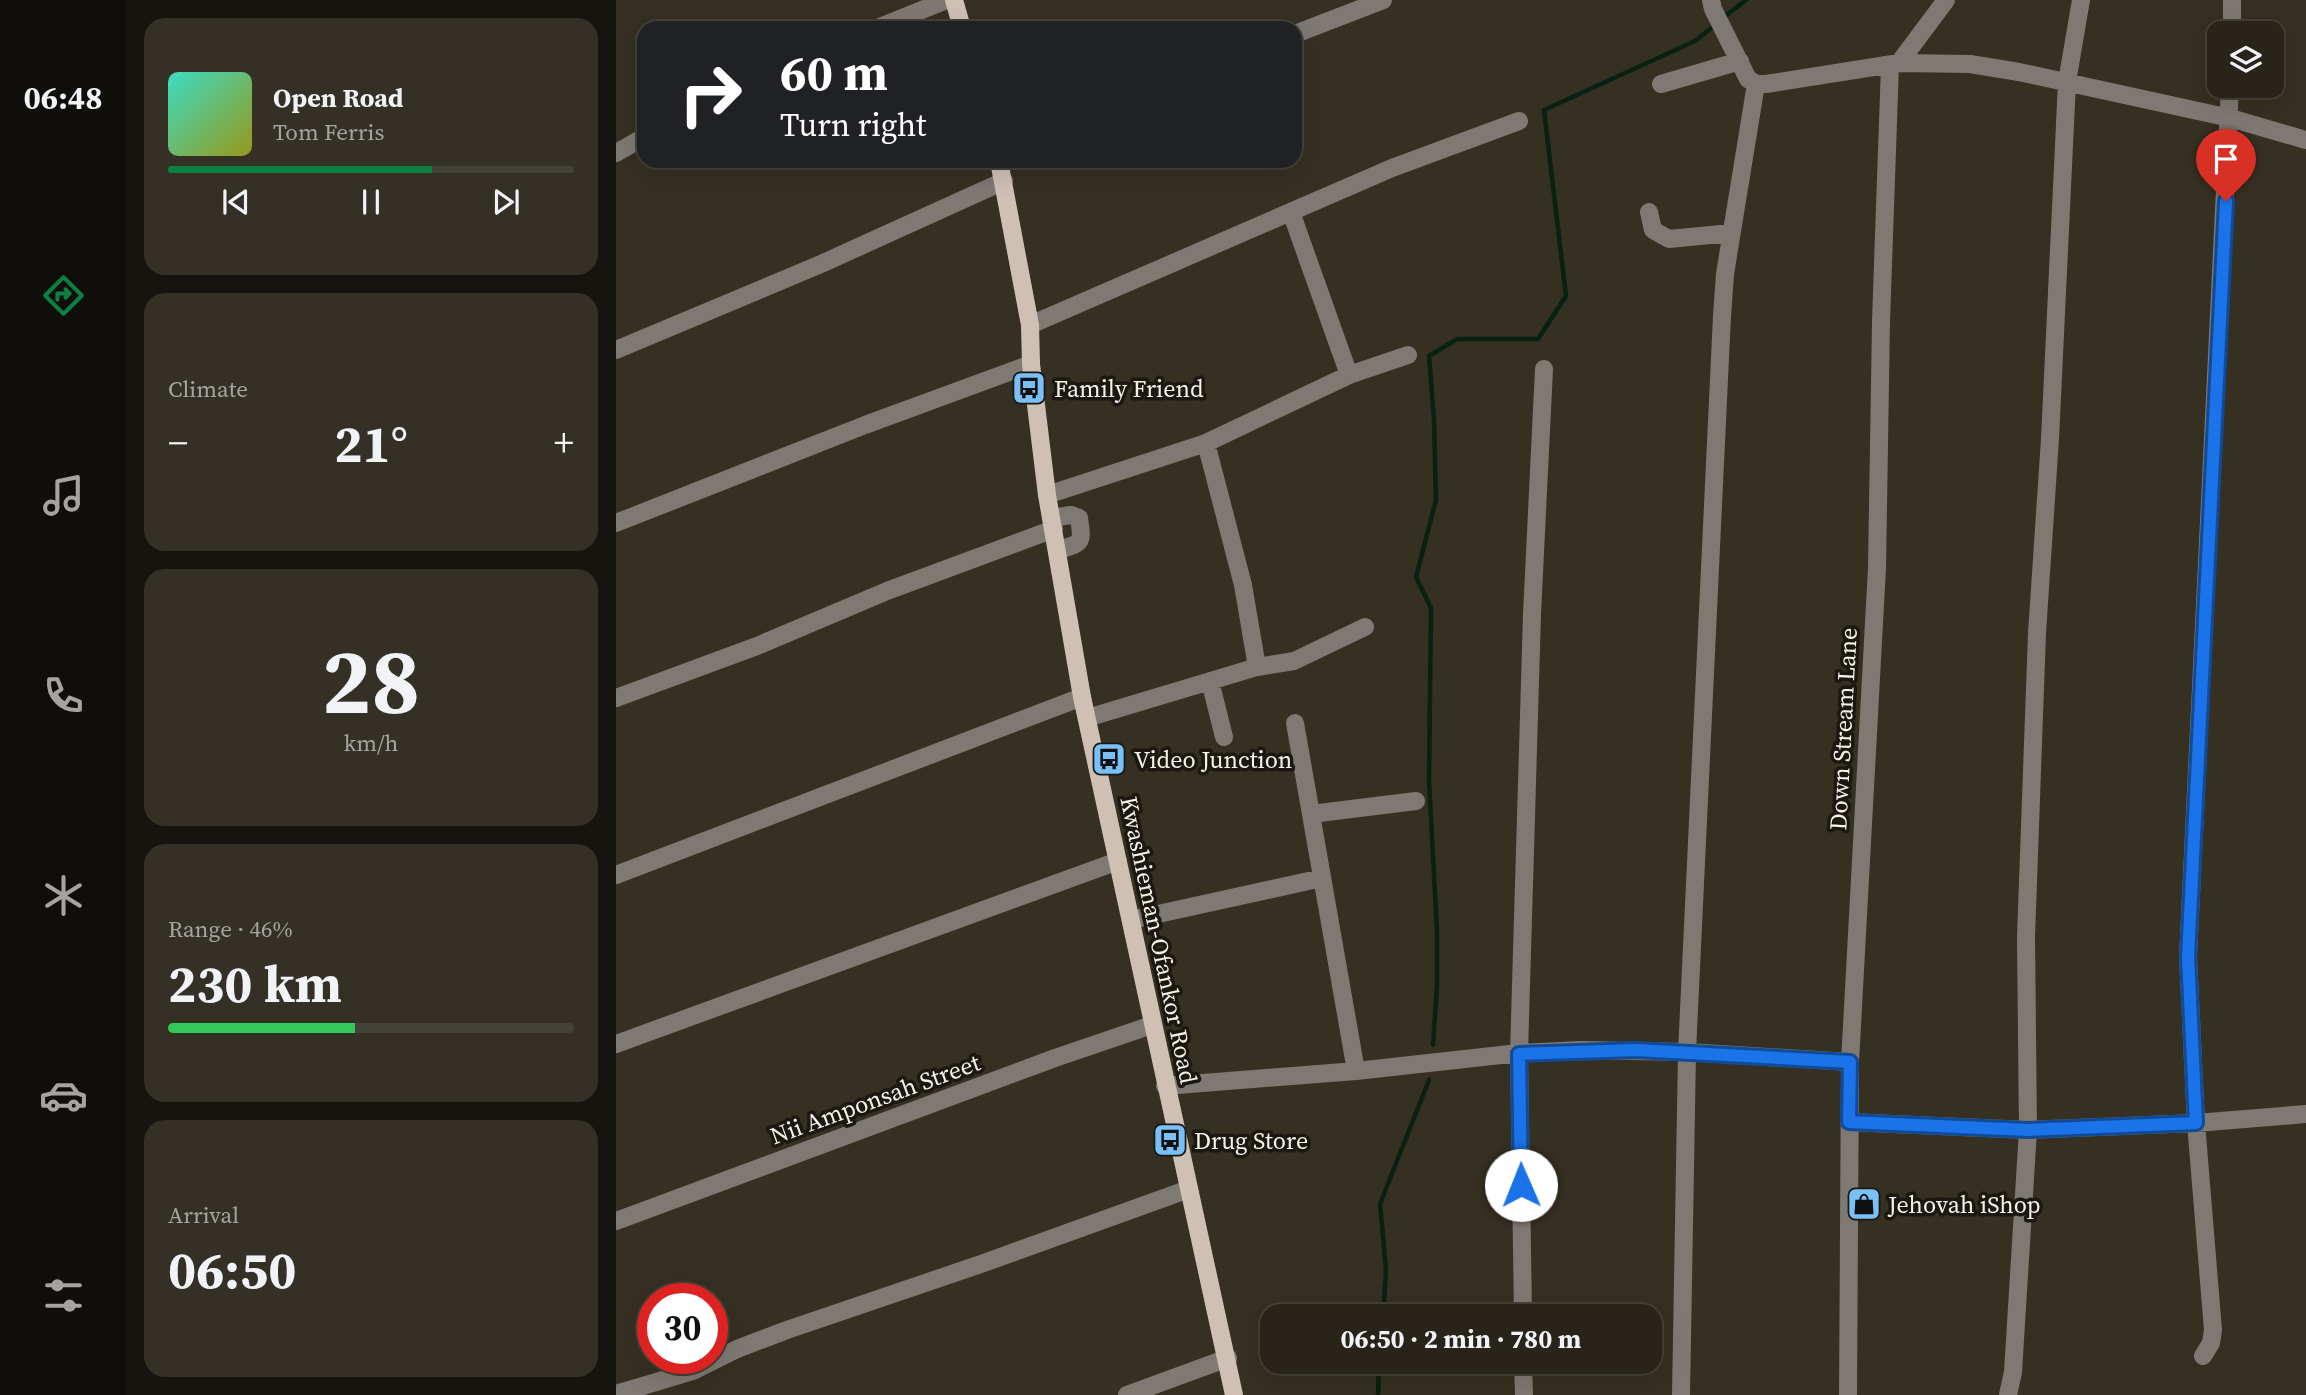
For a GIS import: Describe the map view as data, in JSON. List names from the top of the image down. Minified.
{"streets":{"main road":["Kwashieman-Ofankor Road"],"street":["Down Stream Lane","Nii Amponsah Street"]},"crossings":[["Kwashieman-Ofankor Road","Nii Amponsah Street"]],"places":{"bus stop":["Family Friend","Video Junction","Drug Store"],"shop":["Jehovah iShop"]},"page":{"tabs":"06:48","turn":["60 m","Turn right"],"song":["Open Road","Tom Ferris"],"tile":["Climate",["28","km/h"],["Range · 46%","230 km"],["Arrival","06:50"]],"heat":["−","21°","+"],"limit":"30","trip":"06:50 · 2 min · 780 m"}}
